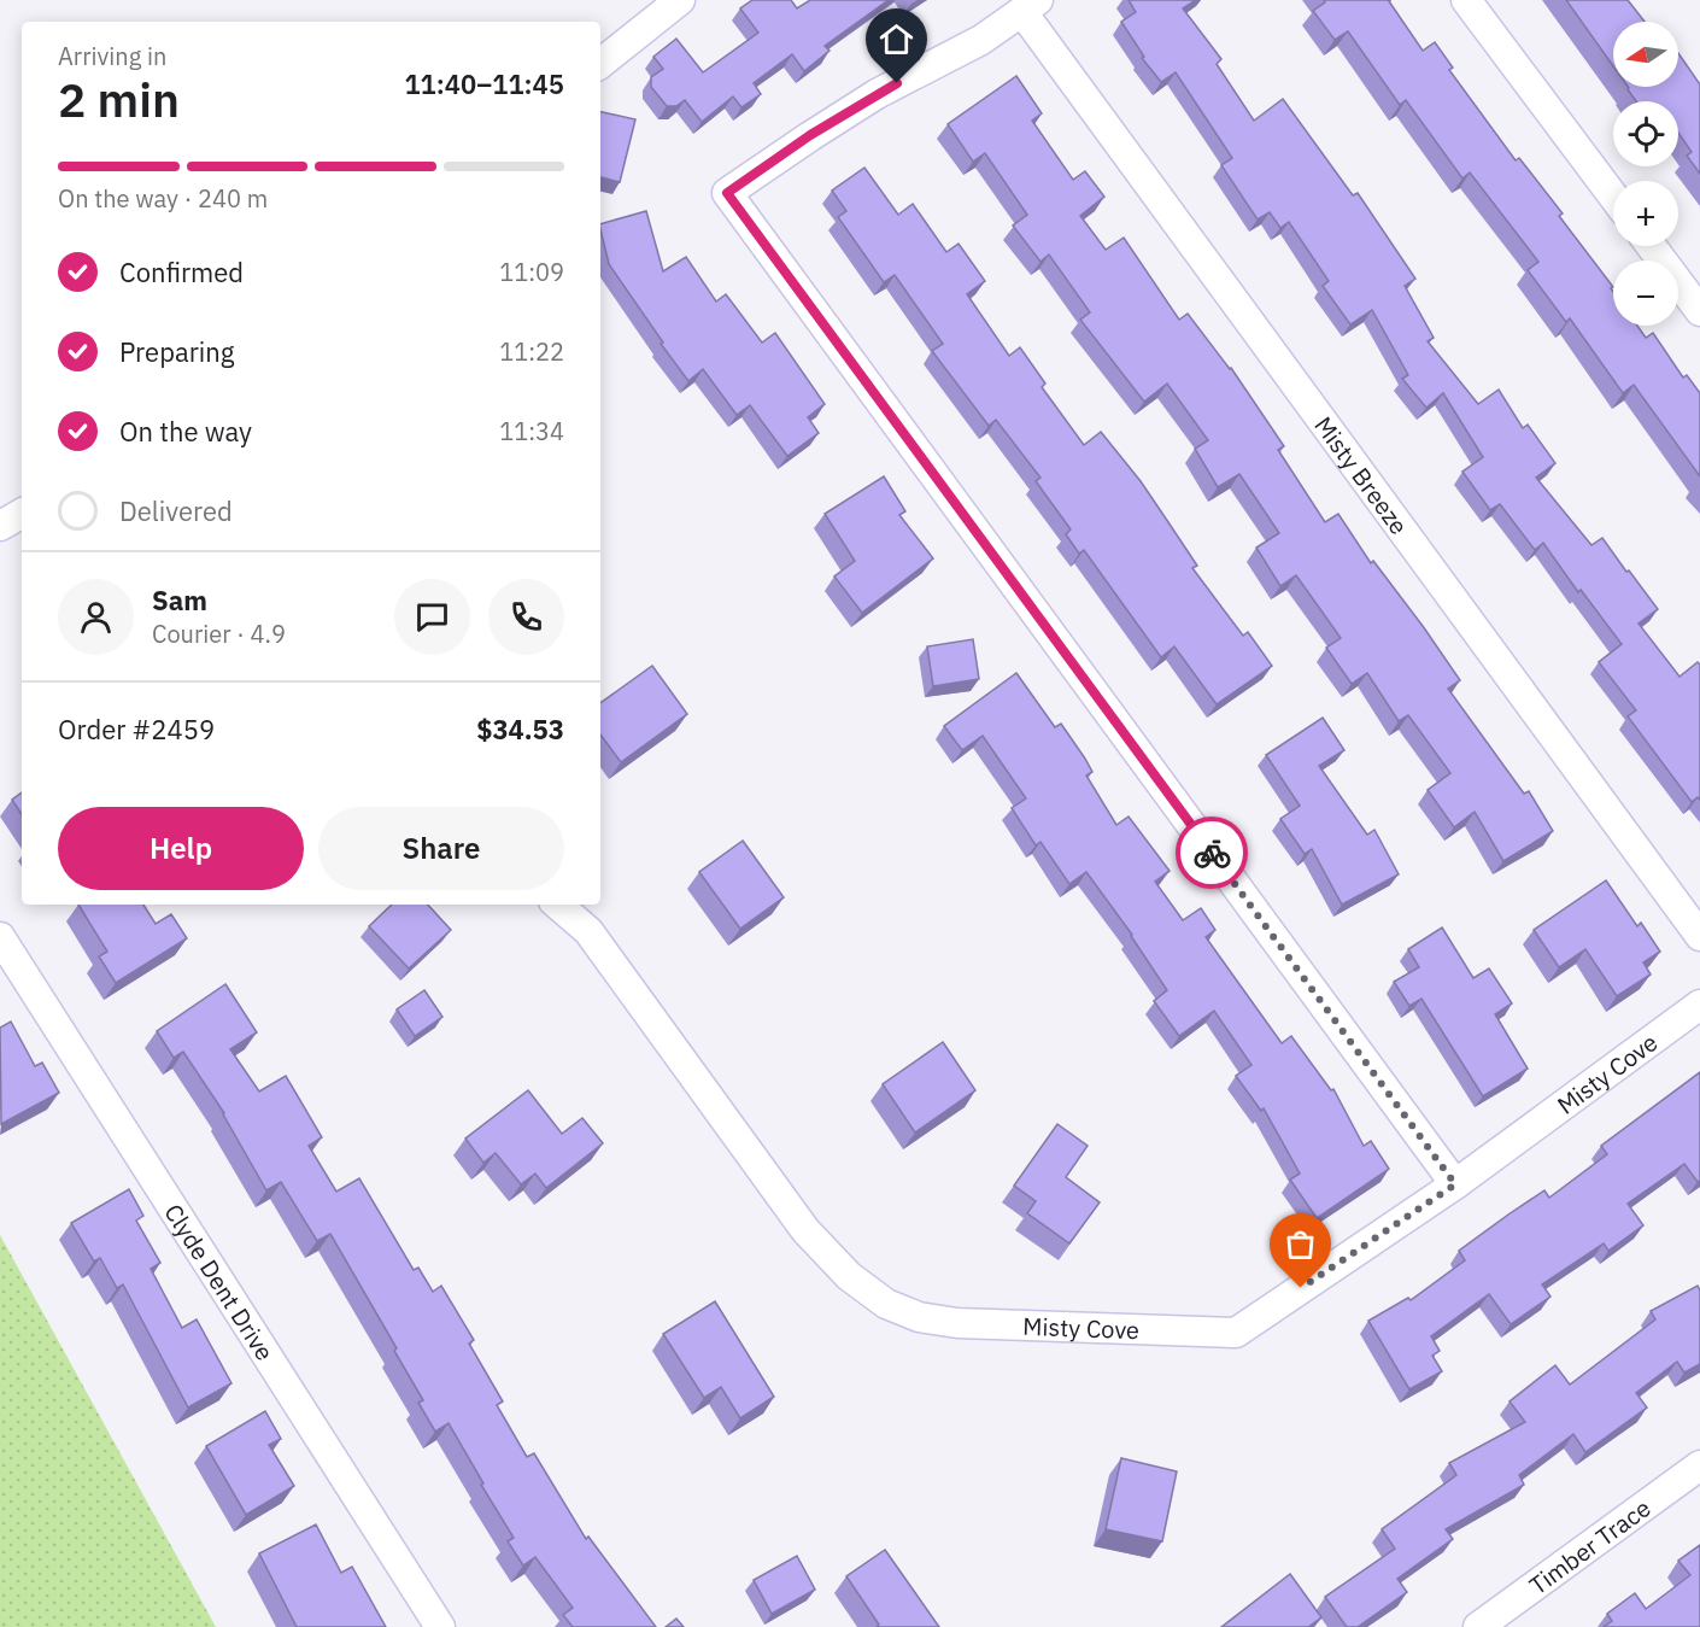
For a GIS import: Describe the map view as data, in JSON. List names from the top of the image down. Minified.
{"streets":{"street":["Misty Breeze","Misty Cove","Clyde Dent Drive","Timber Trace"]},"north":"left","page":{"map_buttons":["+","−"],"heading":["2 min","Arriving in","11:40–11:45"],"panel":["Sam","Courier · 4.9","Order #2459","$34.53"],"bar":"On the way · 240 m","list":[["Confirmed","11:09"],["Preparing","11:22"],["On the way","11:34"],"Delivered"],"buttons":["Help","Share"]}}
